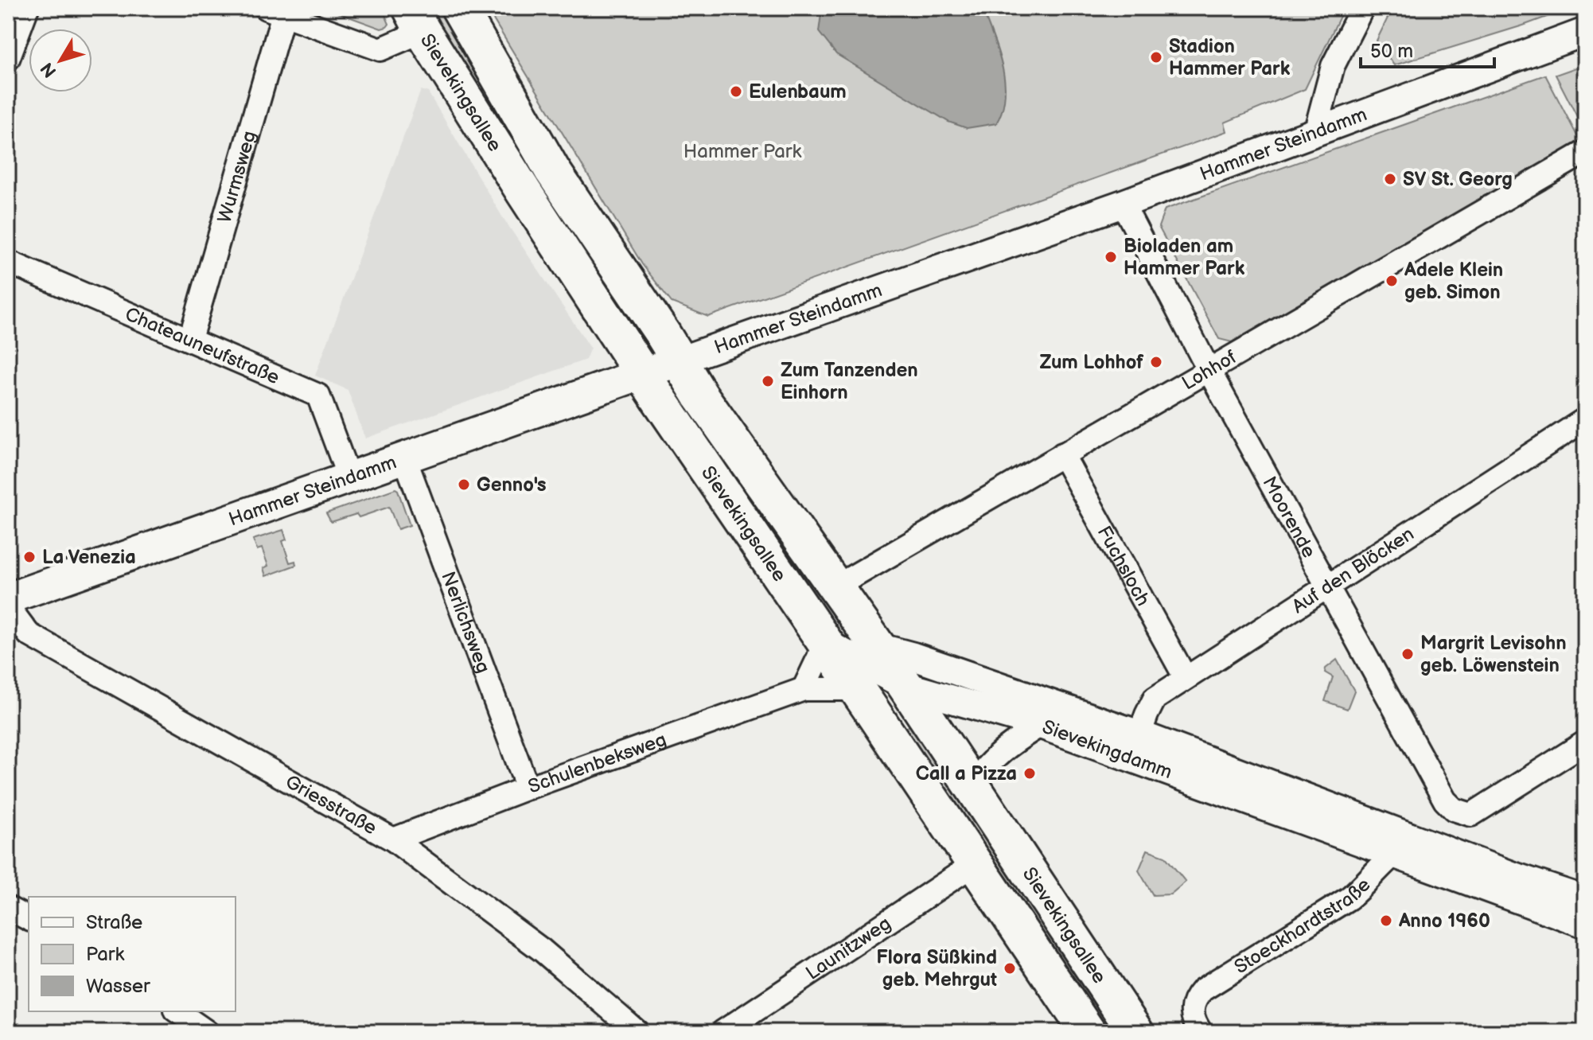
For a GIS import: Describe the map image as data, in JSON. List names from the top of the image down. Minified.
{"streets":{"main road":["Sievekingsallee","Hammer Steindamm"],"street":["Wurmsweg","Chateauneufstraße","Lohhof","Moorende","Fuchsloch","Auf den Blöcken","Nerlichsweg","Sievekingdamm","Schulenbeksweg","Griesstraße","Stoeckhardtstraße","Launitzweg"]},"crossings":[["Sievekingsallee","Hammer Steindamm"],["Sievekingsallee","Lohhof"],["Sievekingsallee","Sievekingdamm"],["Sievekingsallee","Schulenbeksweg"],["Sievekingsallee","Launitzweg"],["Hammer Steindamm","Chateauneufstraße"],["Hammer Steindamm","Moorende"],["Hammer Steindamm","Nerlichsweg"],["Wurmsweg","Chateauneufstraße"],["Lohhof","Moorende"],["Lohhof","Fuchsloch"],["Moorende","Auf den Blöcken"],["Fuchsloch","Auf den Blöcken"],["Auf den Blöcken","Sievekingdamm"],["Nerlichsweg","Schulenbeksweg"],["Sievekingdamm","Stoeckhardtstraße"],["Schulenbeksweg","Griesstraße"]],"parks":["Hammer Park"],"places":["Stadion Hammer Park","Eulenbaum","SV St. Georg","Bioladen am Hammer Park","Adele Klein geb. Simon","Zum Lohhof","Zum Tanzenden Einhorn","Genno's","La Venezia","Margrit Levisohn geb. Löwenstein","Call a Pizza","Anno 1960","Flora Süßkind geb. Mehrgut"],"legend":["Straße","Park","Wasser"],"scale_bar":"50 m","north":"bottom left"}
